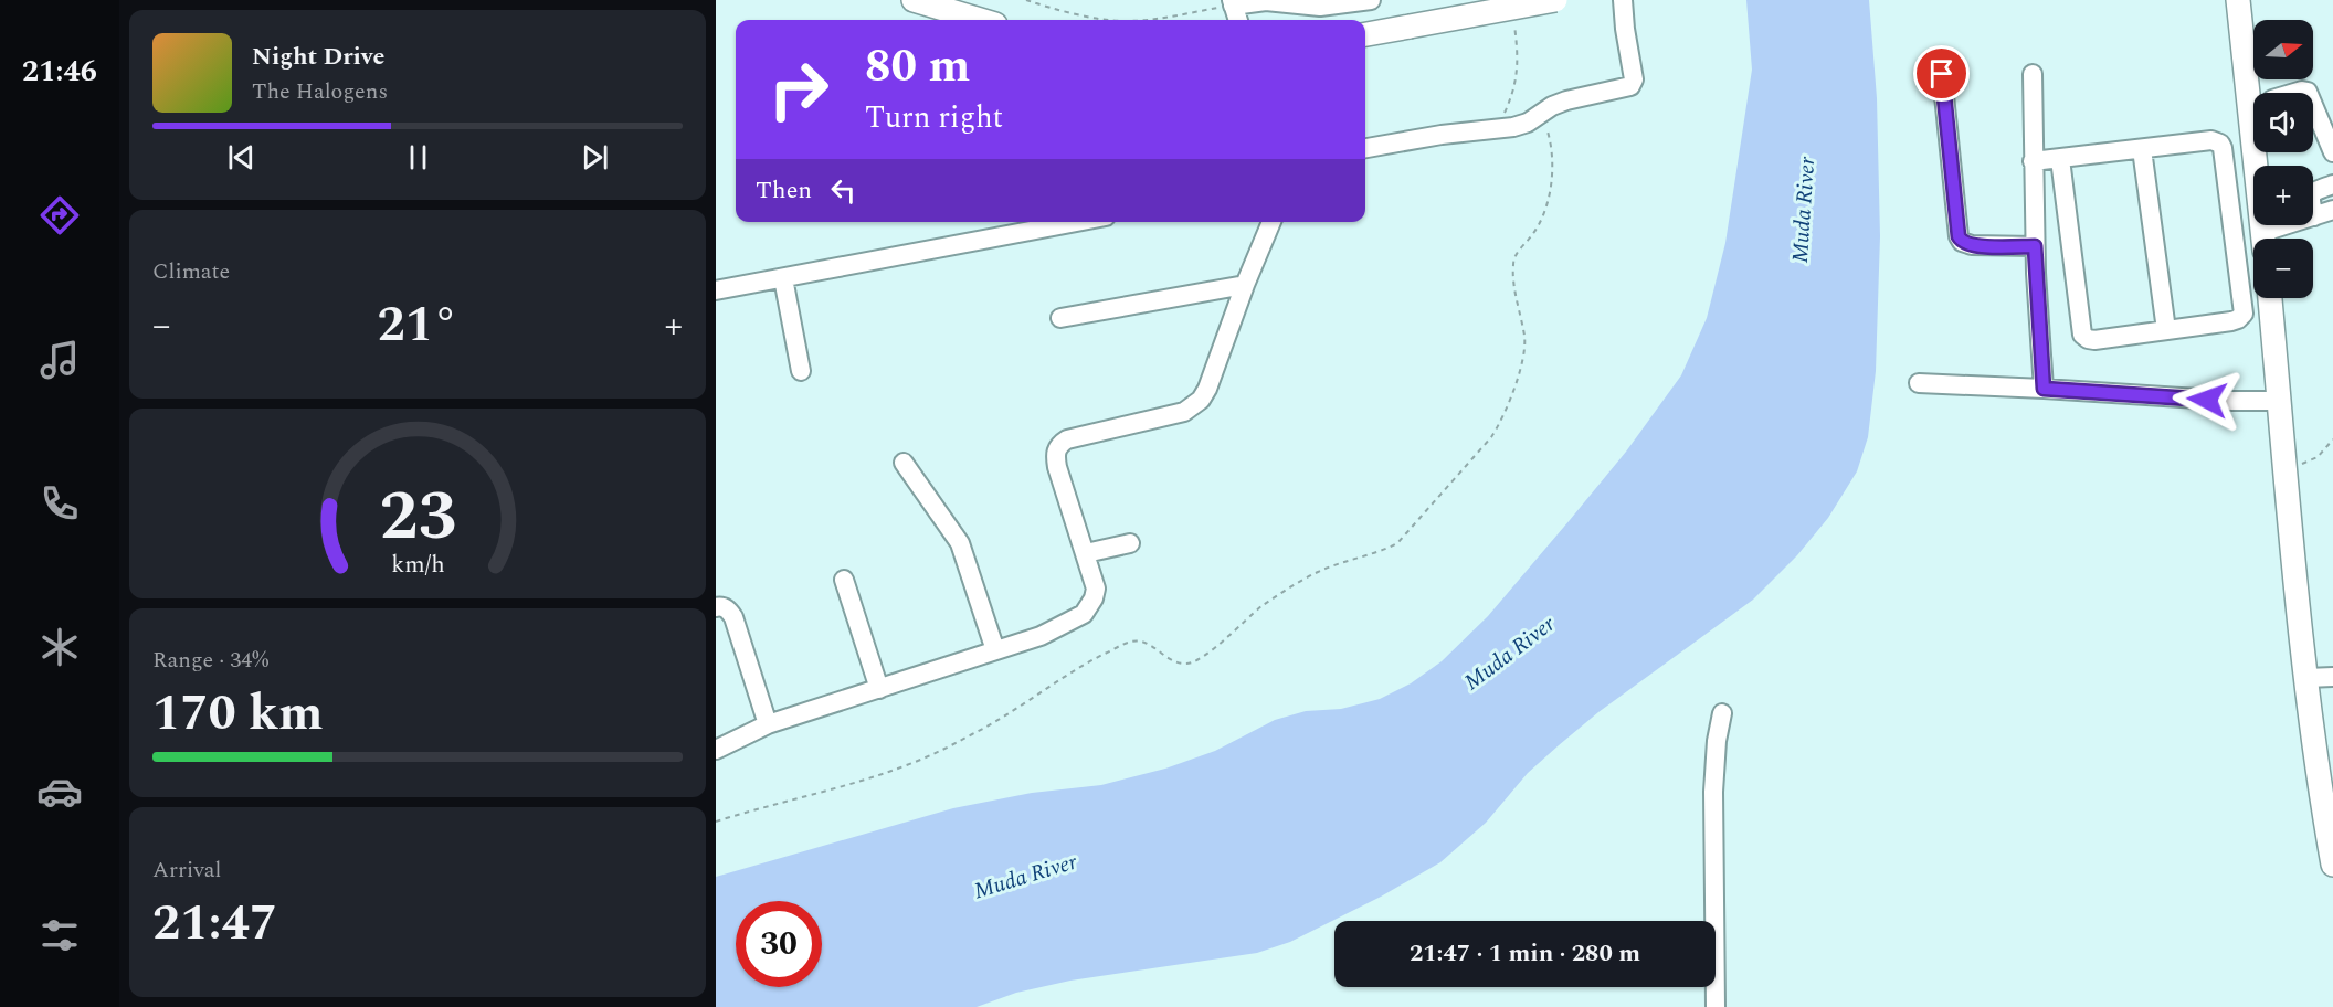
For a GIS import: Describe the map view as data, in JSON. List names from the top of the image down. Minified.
{"water":["Muda River"],"north":"right","page":{"tabs":"21:46","map_buttons":["+","−"],"turn":["80 m","Turn right"],"song":["Night Drive","The Halogens"],"then":"Then","tile":["Climate",["Range · 34%","170 km"],["Arrival","21:47"]],"heat":["−","21°","+"],"limit":"30","trip":"21:47 · 1 min · 280 m","gauge":["23","km/h"]}}
